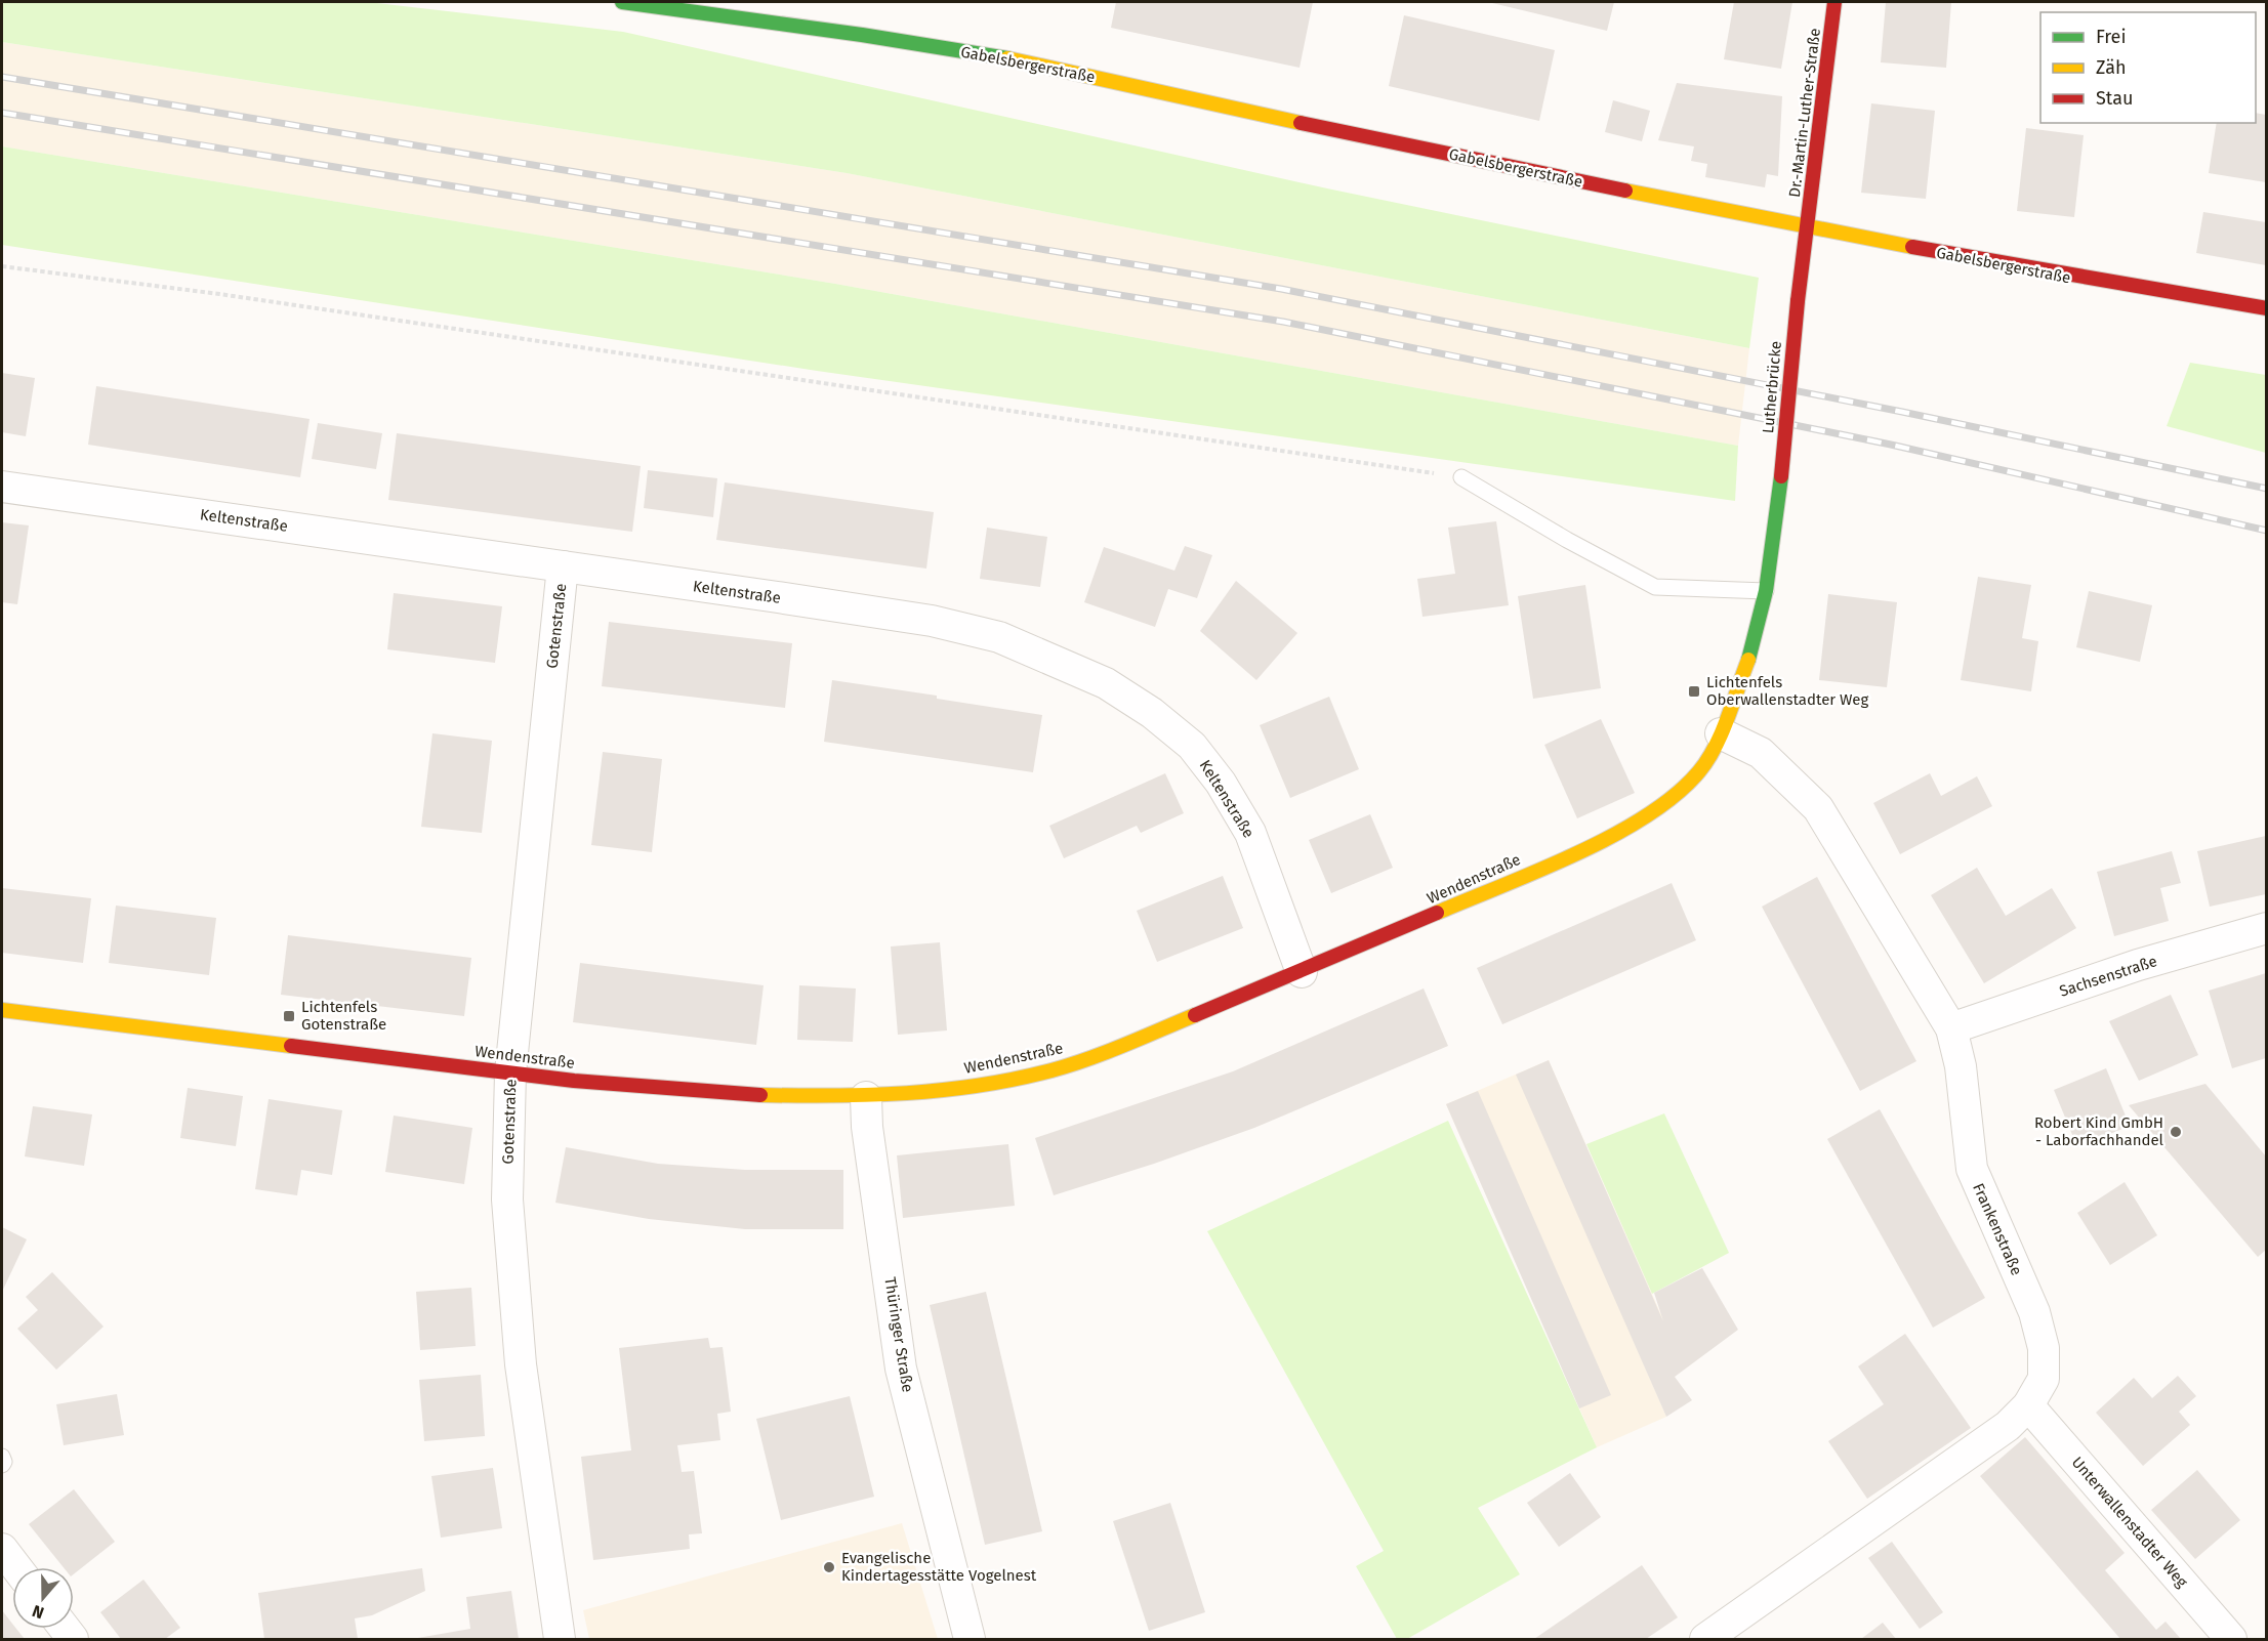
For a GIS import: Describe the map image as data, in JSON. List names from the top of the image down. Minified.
{"streets":{"street":["Gabelsbergerstraße","Dr.-Martin-Luther-Straße","Lutherbrücke","Keltenstraße","Gotenstraße","Wendenstraße","Sachsenstraße","Frankenstraße","Thüringer Straße","Unterwallenstadter Weg"]},"crossings":[["Gabelsbergerstraße","Dr.-Martin-Luther-Straße"],["Gabelsbergerstraße","Lutherbrücke"],["Dr.-Martin-Luther-Straße","Lutherbrücke"],["Lutherbrücke","Wendenstraße"],["Keltenstraße","Gotenstraße"],["Keltenstraße","Wendenstraße"],["Gotenstraße","Wendenstraße"],["Wendenstraße","Frankenstraße"],["Wendenstraße","Thüringer Straße"],["Sachsenstraße","Frankenstraße"],["Frankenstraße","Unterwallenstadter Weg"]],"places":{"transit":["Lichtenfels Oberwallenstadter Weg","Lichtenfels Gotenstraße"],"other":["Robert Kind GmbH - Laborfachhandel","Evangelische Kindertagesstätte Vogelnest"]},"legend":["Frei","Zäh","Stau"],"north":"bottom"}
